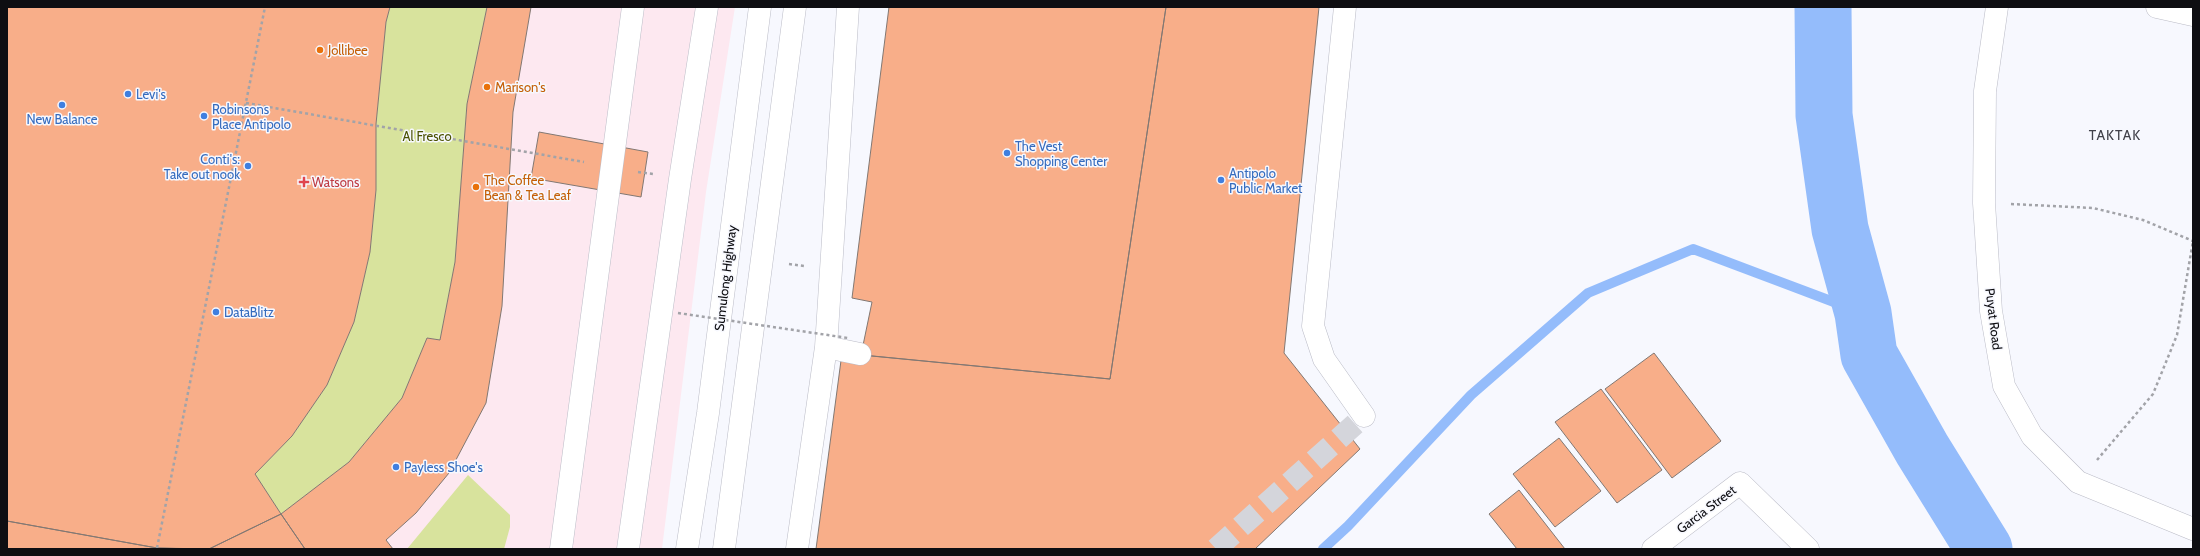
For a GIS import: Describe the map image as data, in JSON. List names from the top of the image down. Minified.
{"streets":{"main road":["Sumulong Highway","Puyat Road","Garcia Street"]},"districts":["TAKTAK"],"parks":["Al Fresco"],"places":{"other":["Jollibee","Marison's","Levi's","New Balance","Robinsons Place Antipolo","The Vest Shopping Center","Conti's: Take out nook","Antipolo Public Market","The Coffee Bean & Tea Leaf","DataBlitz","Payless Shoe's"],"health":["Watsons"]}}
